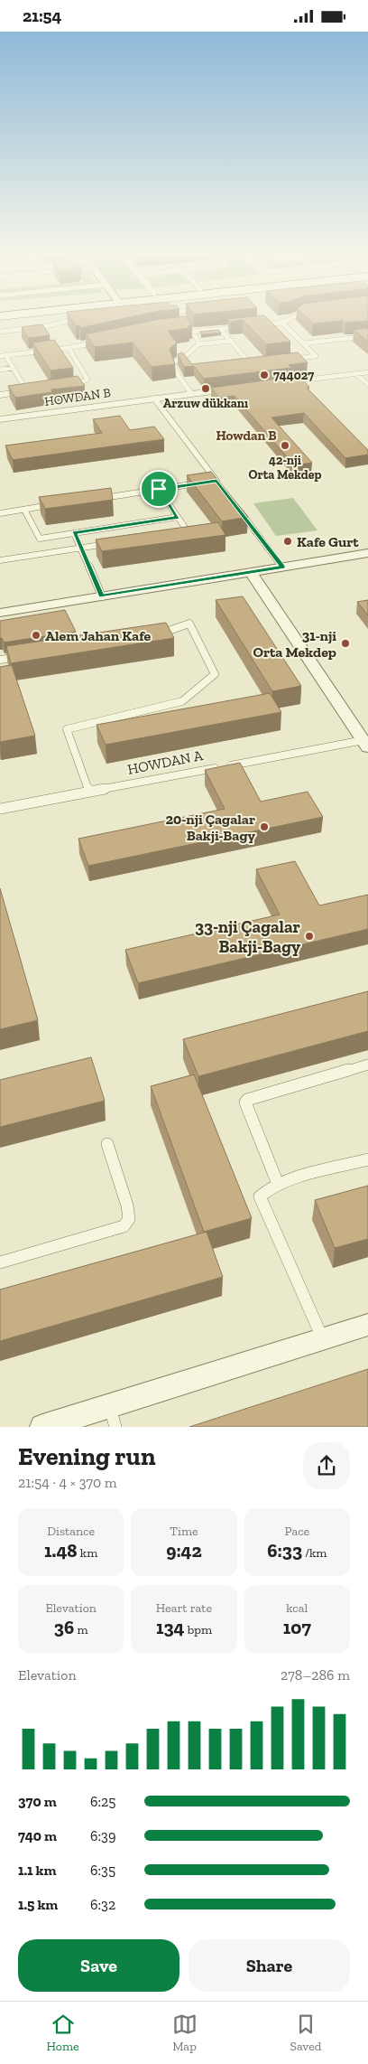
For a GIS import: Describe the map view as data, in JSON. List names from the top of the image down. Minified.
{"streets":{"street":["HOWDAN A"],"lane":["HOWDAN B"]},"districts":["Howdan B"],"places":["744027","Arzuw dükkanı","42-nji Orta Mekdep","Kafe Gurt","Alem Jahan Kafe","31-nji Orta Mekdep","20-nji Çagalar Bakji-Bagy","33-nji Çagalar Bakji-Bagy"],"page":{"status":"21:54","heading":["Evening run","21:54 · 4 × 370 m"],"stats":[["Distance","1.48 km"],["Time","9:42"],["Pace","6:33 /km"],["Elevation","36 m"],["Heart rate","134 bpm"],["kcal","107"]],"chart":["Elevation","278–286 m"],"list":[{"name":"370 m","note":"6:25"},{"name":"740 m","note":"6:39"},{"name":"1.1 km","note":"6:35"},{"name":"1.5 km","note":"6:32"}],"buttons":["Save","Share"],"tabs":["Home","Map","Saved"]}}
